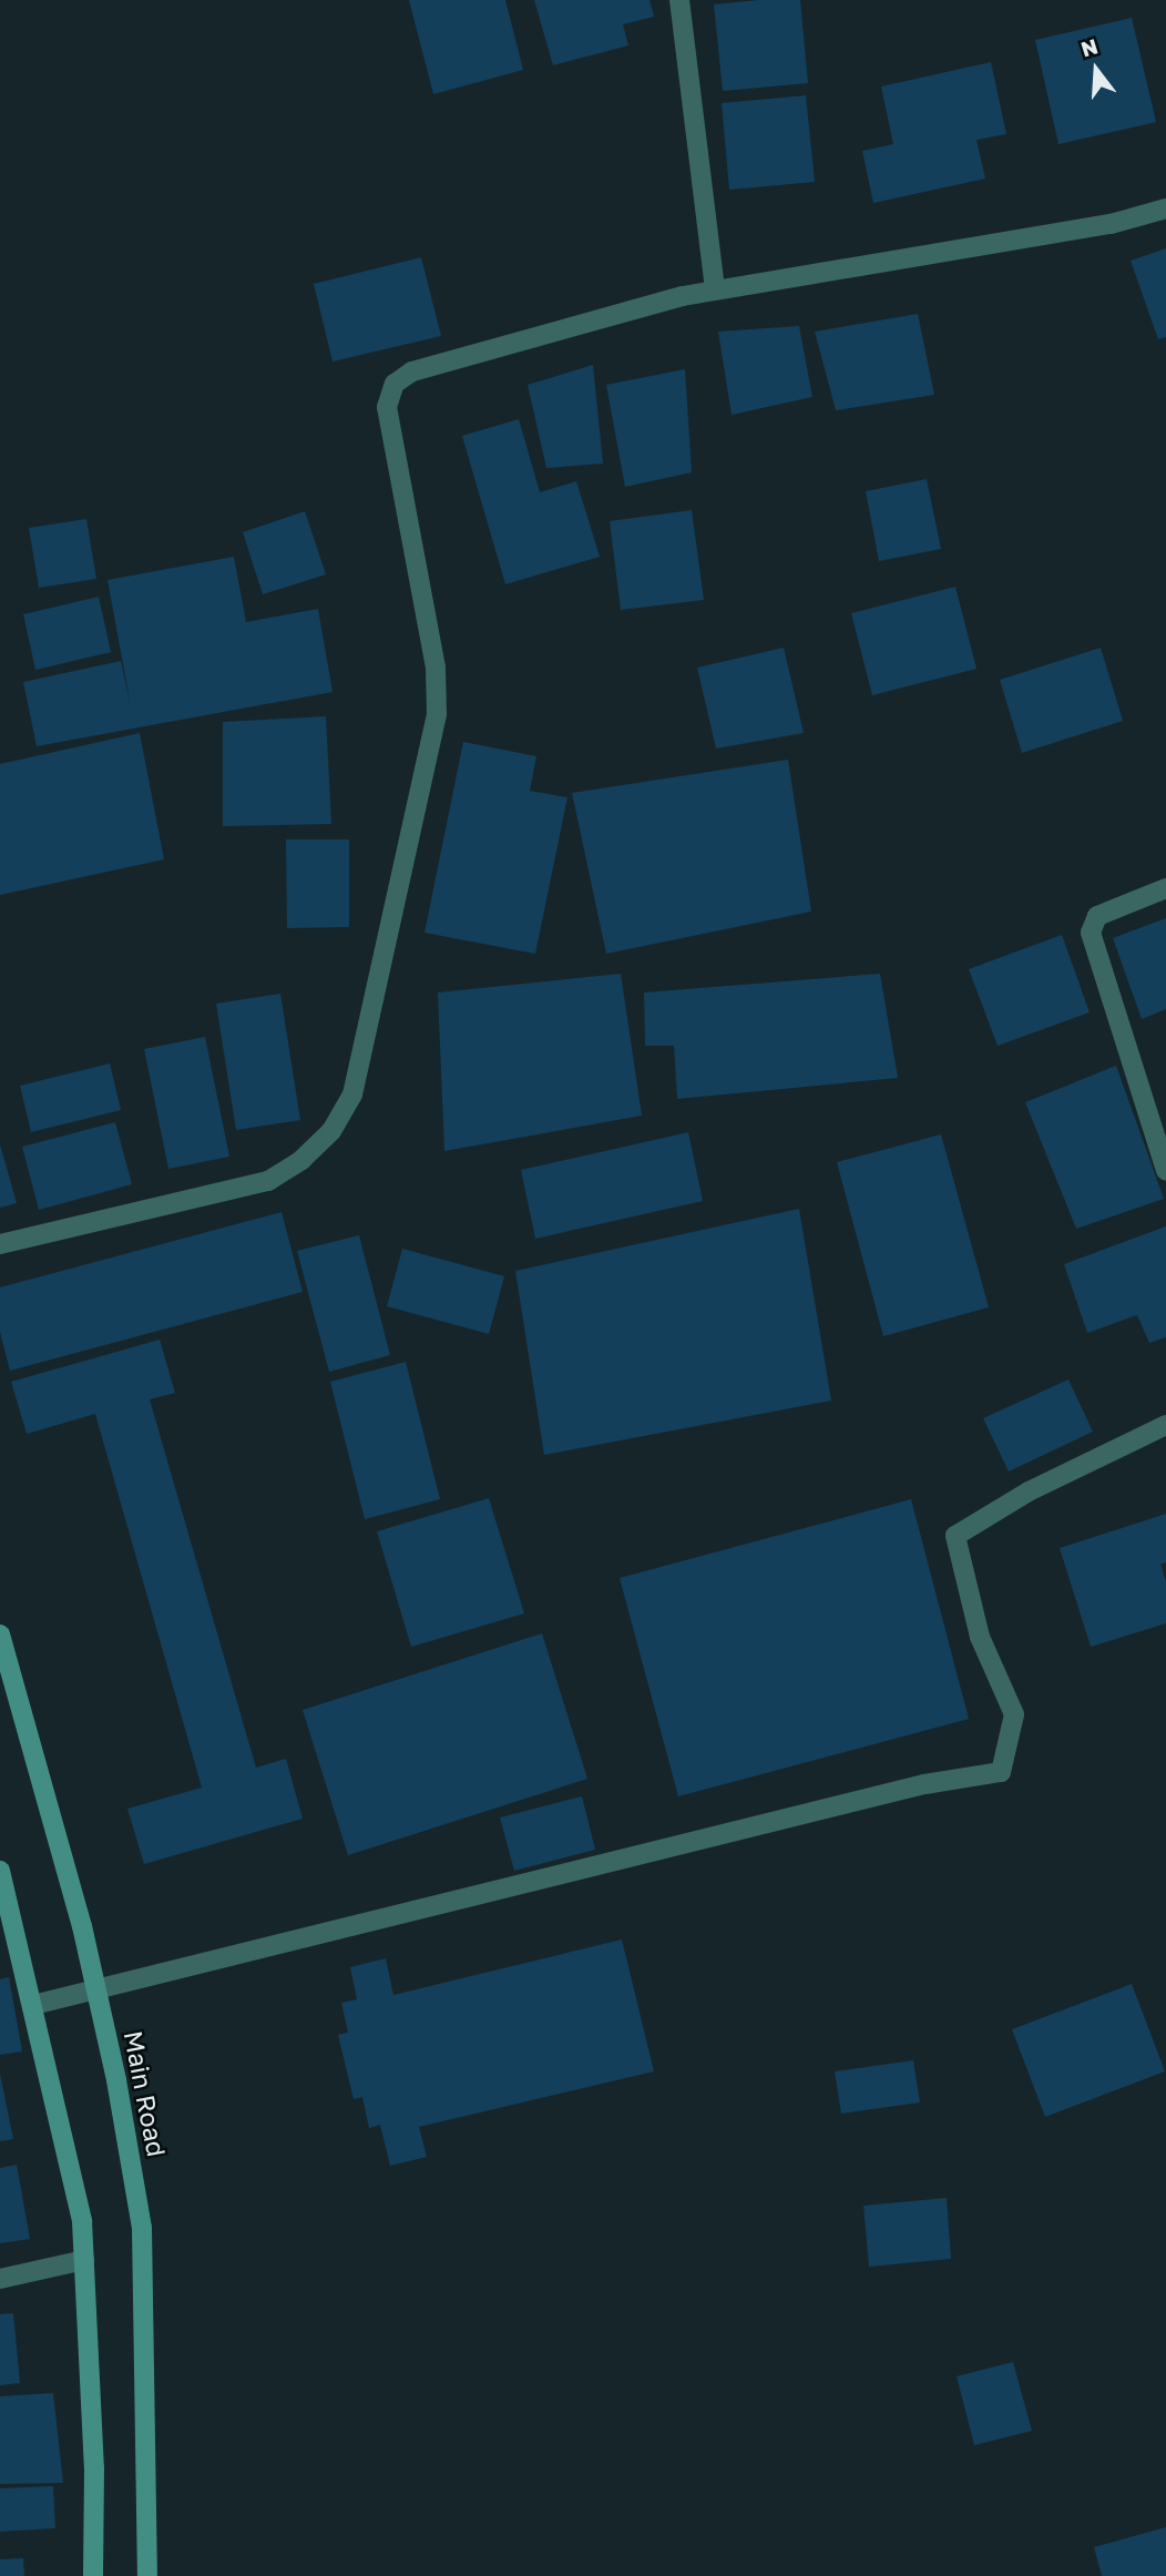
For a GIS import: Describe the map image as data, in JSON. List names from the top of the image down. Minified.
{"streets":{"main road":["Main Road"]},"north":"top"}
